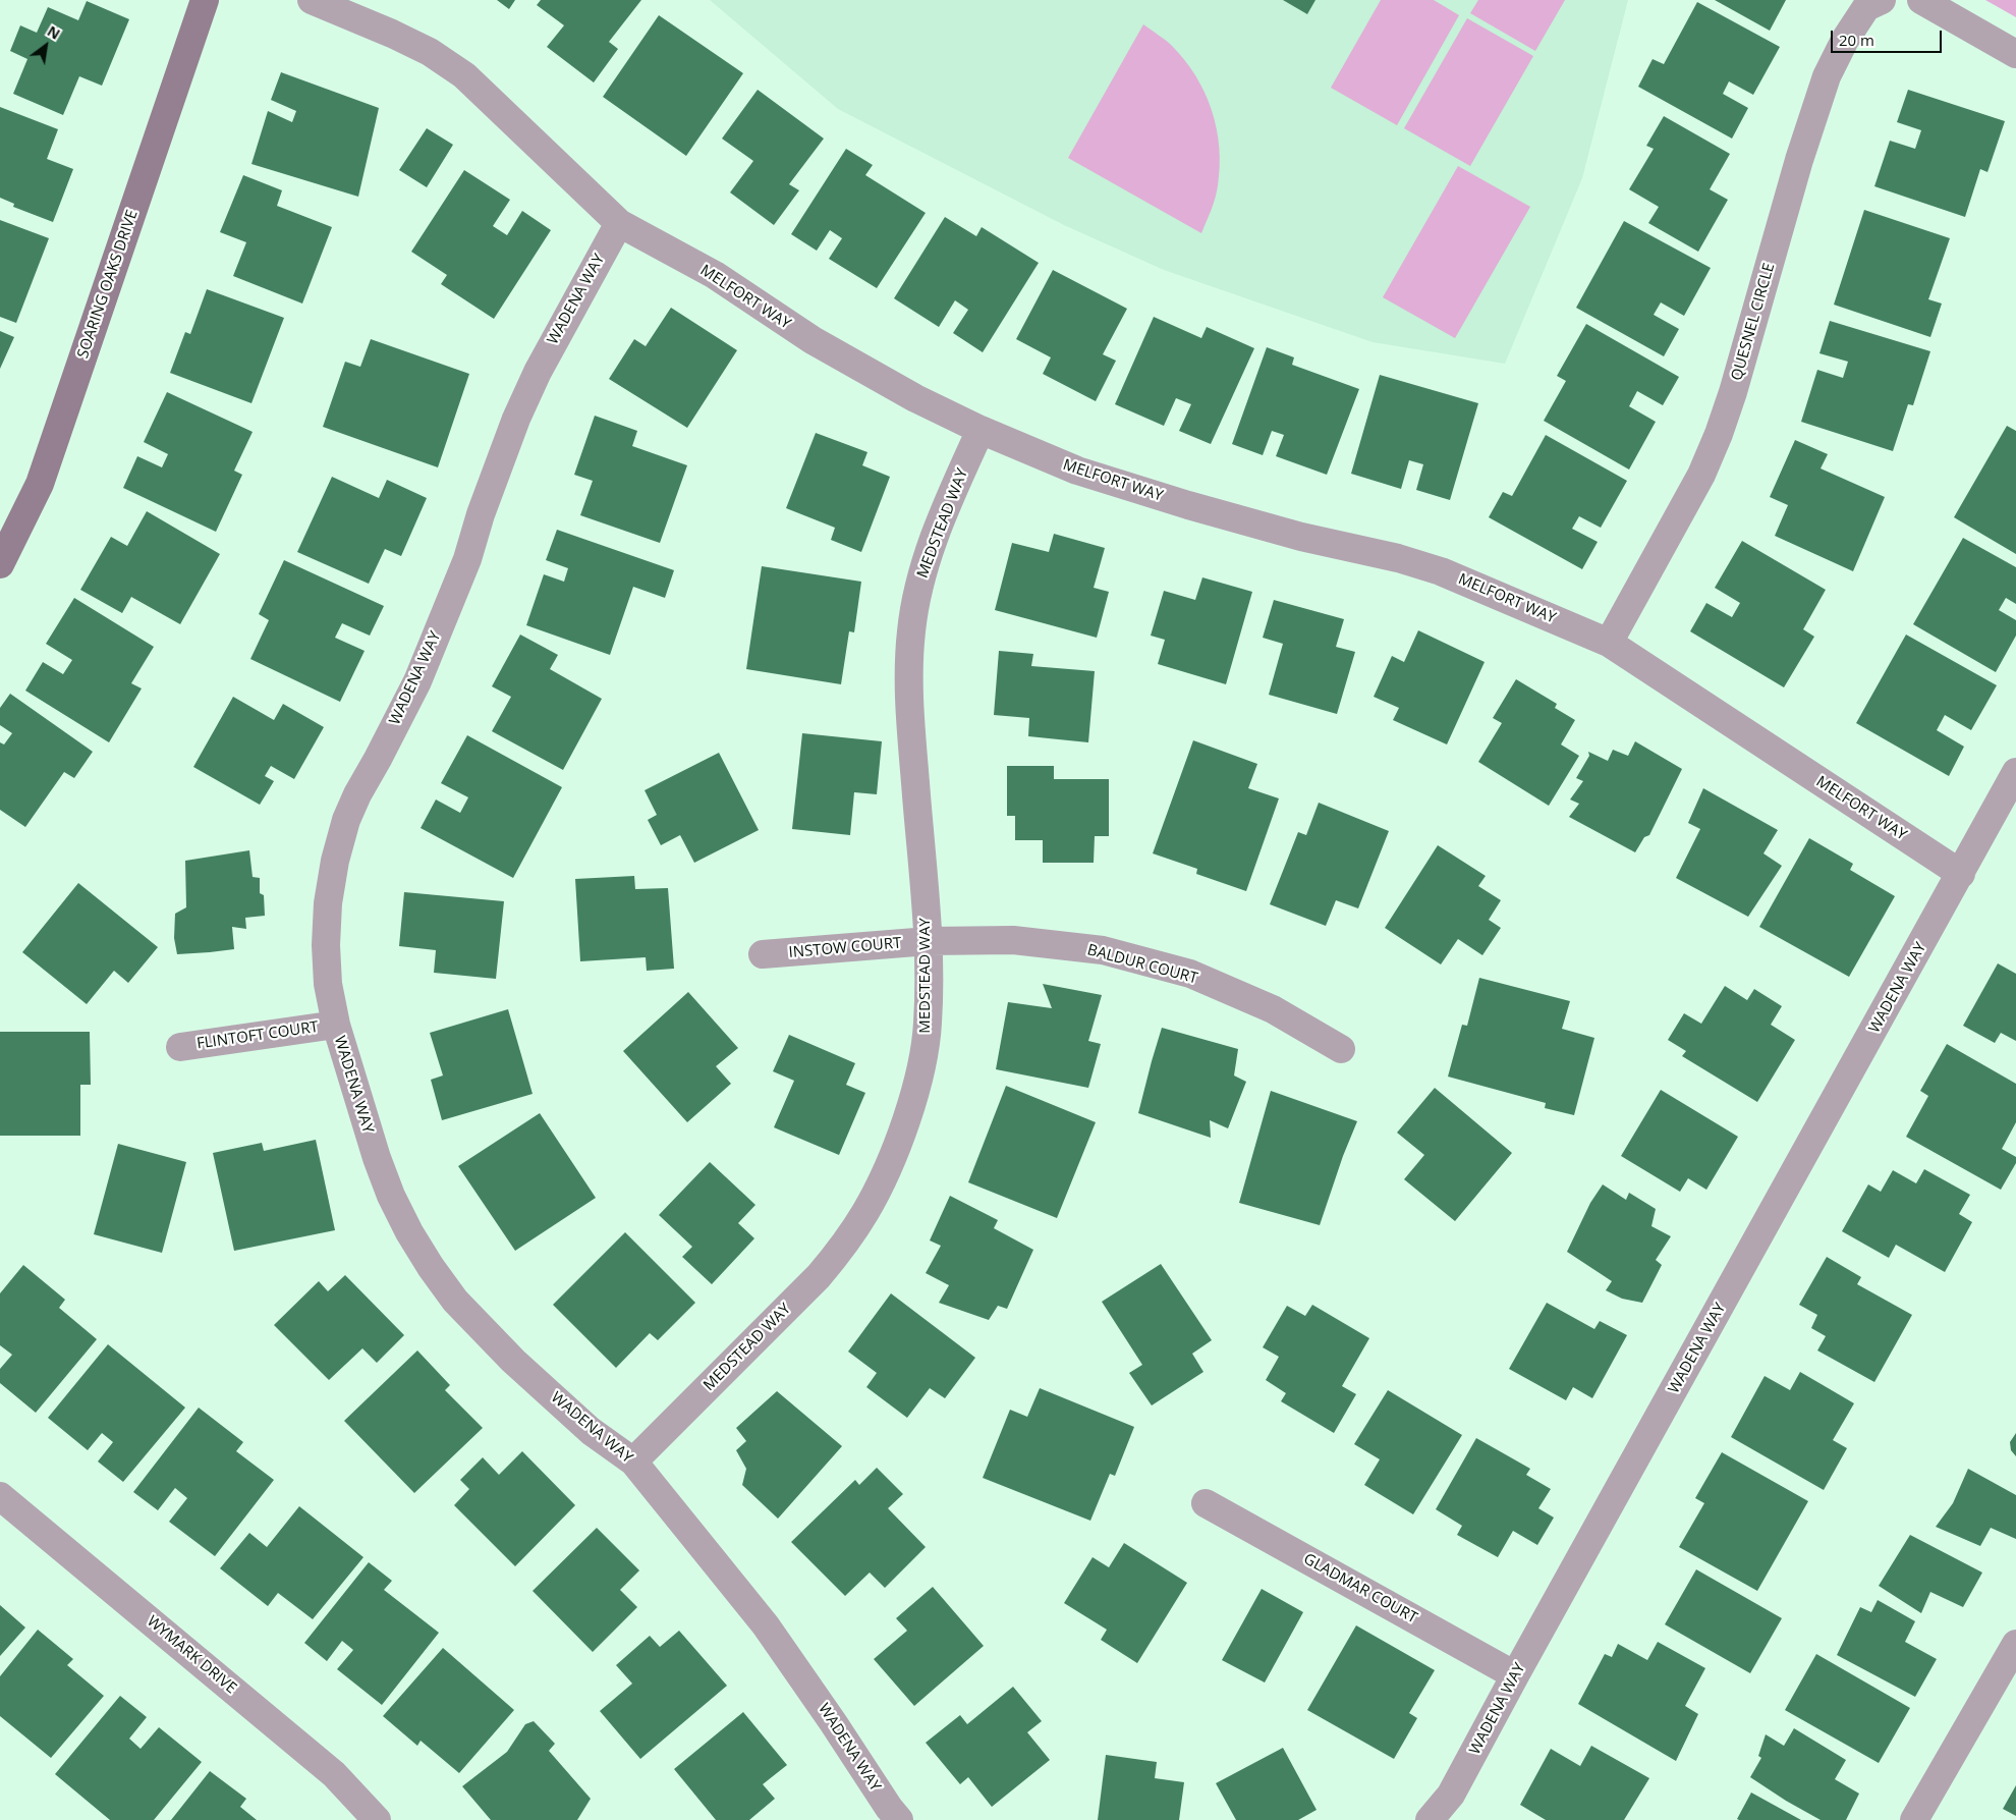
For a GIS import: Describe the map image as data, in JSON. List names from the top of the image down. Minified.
{"streets":{"street":["SOARING OAKS DRIVE","MELFORT WAY","WADENA WAY","QUESNEL CIRCLE","MEDSTEAD WAY","INSTOW COURT","BALDUR COURT","FLINTOFT COURT","GLADMAR COURT","WYMARK DRIVE"]},"crossings":[["MELFORT WAY","WADENA WAY"],["MELFORT WAY","QUESNEL CIRCLE"],["MELFORT WAY","MEDSTEAD WAY"],["WADENA WAY","MEDSTEAD WAY"],["WADENA WAY","FLINTOFT COURT"],["WADENA WAY","GLADMAR COURT"],["MEDSTEAD WAY","INSTOW COURT"],["MEDSTEAD WAY","BALDUR COURT"],["INSTOW COURT","BALDUR COURT"]],"scale_bar":"20 m","north":"top right"}
